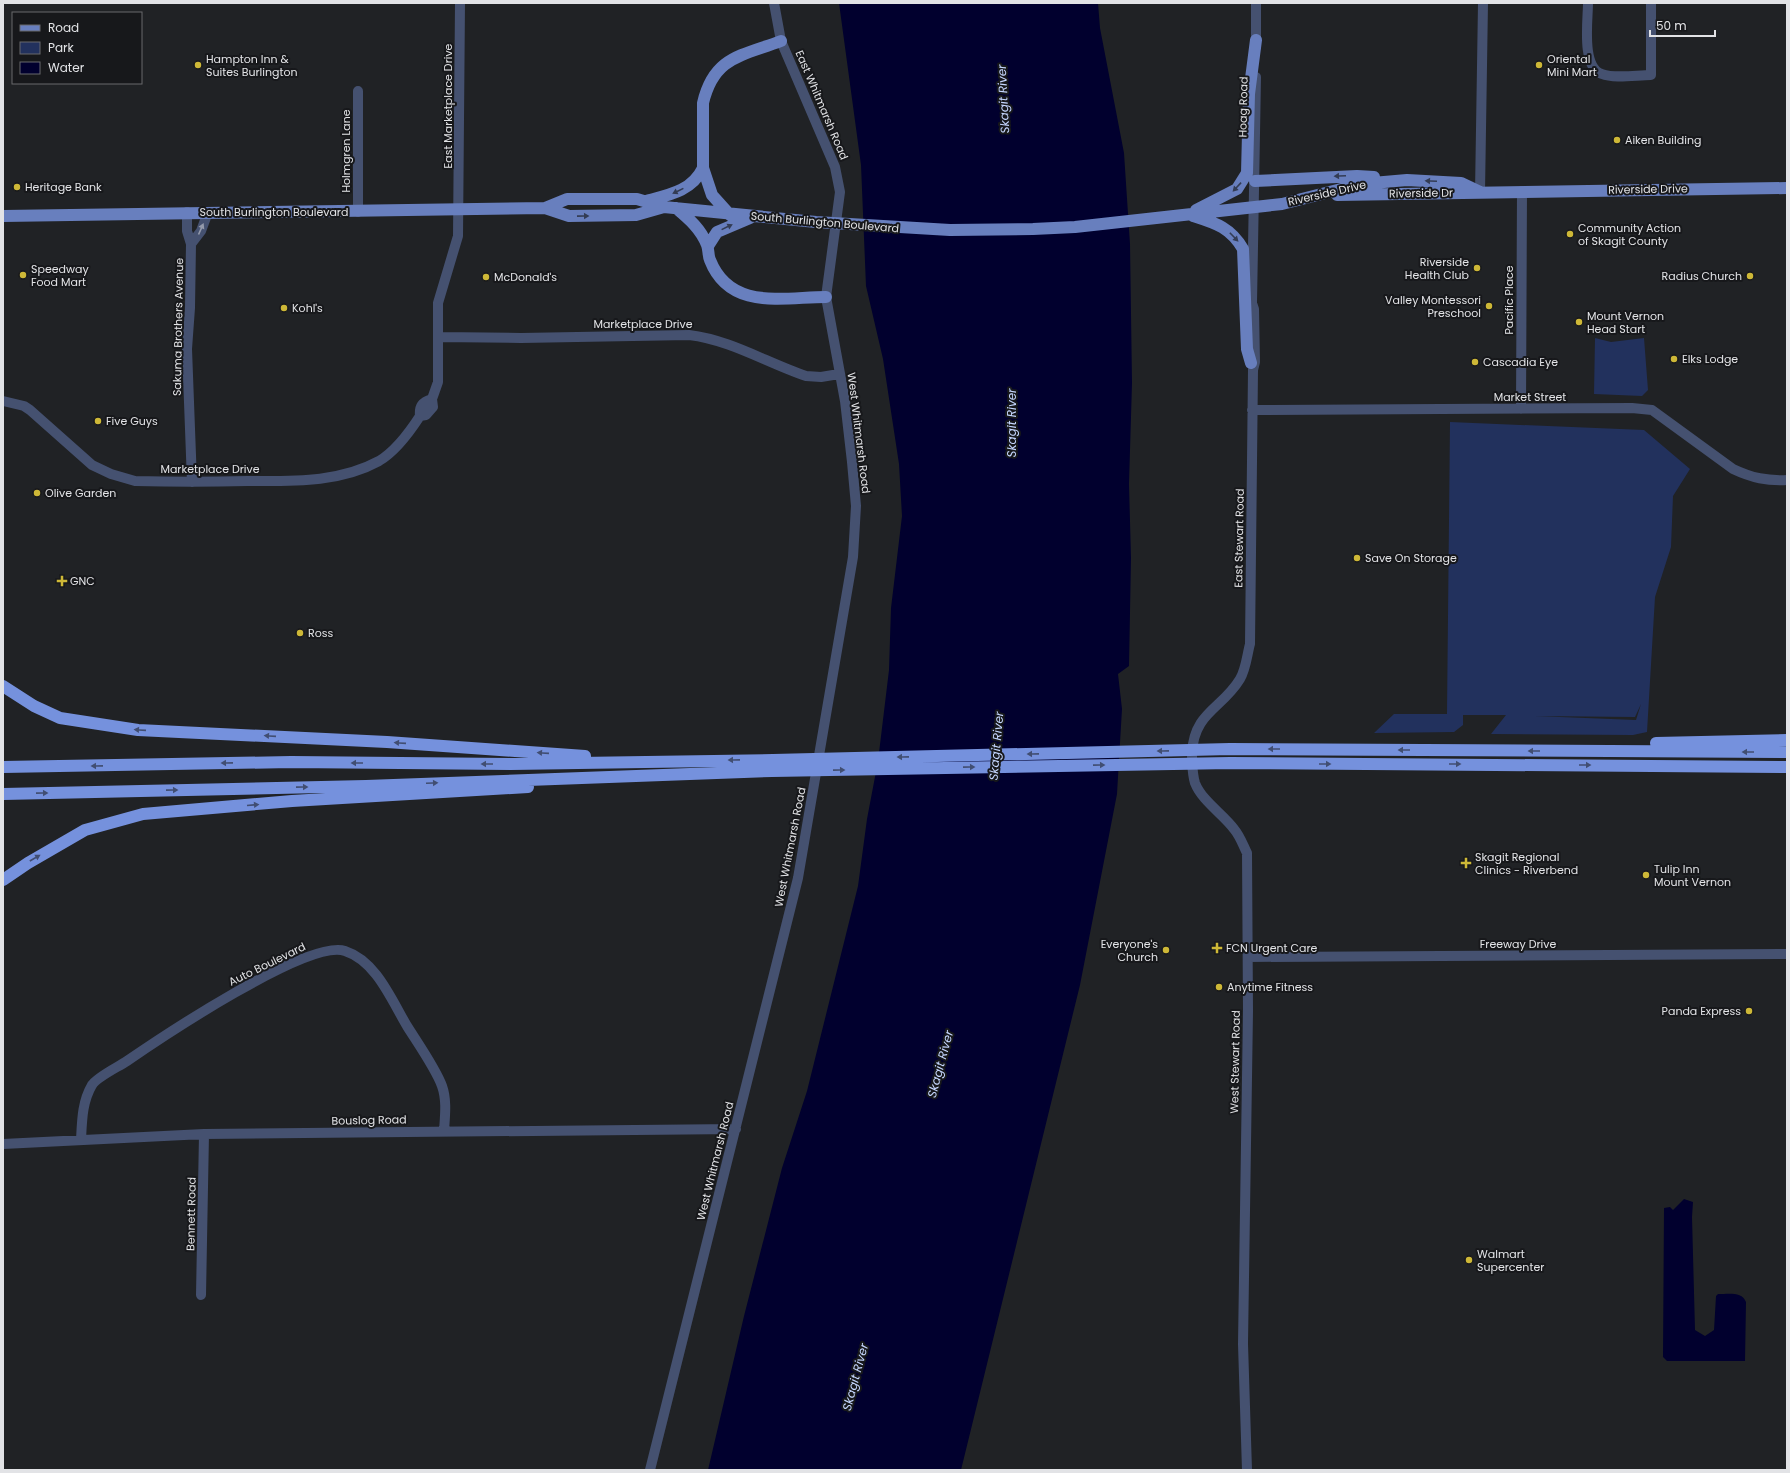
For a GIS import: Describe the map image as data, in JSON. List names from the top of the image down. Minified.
{"streets":{"main road":["Riverside Drive","Riverside Dr","South Burlington Boulevard"],"street":["East Whitmarsh Road","East Marketplace Drive","Hoag Road","Holmgren Lane","Pacific Place","Marketplace Drive","Sakuma Brothers Avenue","Market Street","West Whitmarsh Road","East Stewart Road","Freeway Drive","Auto Boulevard","West Stewart Road","Bouslog Road","Bennett Road"]},"crossings":[["East Whitmarsh Road","West Whitmarsh Road"],["East Marketplace Drive","South Burlington Boulevard"],["East Marketplace Drive","Marketplace Drive"],["Hoag Road","East Stewart Road"],["Holmgren Lane","South Burlington Boulevard"],["Riverside Drive","Riverside Dr"],["Riverside Drive","South Burlington Boulevard"],["Riverside Drive","Pacific Place"],["South Burlington Boulevard","Sakuma Brothers Avenue"],["Pacific Place","Market Street"],["Marketplace Drive","Sakuma Brothers Avenue"],["Marketplace Drive","West Whitmarsh Road"],["Market Street","East Stewart Road"],["West Whitmarsh Road","Bouslog Road"],["East Stewart Road","West Stewart Road"],["Freeway Drive","West Stewart Road"],["Auto Boulevard","Bouslog Road"],["Bouslog Road","Bennett Road"]],"water":["Skagit River"],"places":{"other":["Hampton Inn & Suites Burlington","Oriental Mini Mart","Aiken Building","Heritage Bank","Community Action of Skagit County","Riverside Health Club","Speedway Food Mart","Radius Church","McDonald's","Valley Montessori Preschool","Kohl's","Mount Vernon Head Start","Elks Lodge","Cascadia Eye","Five Guys","Olive Garden","Save On Storage","Ross","Tulip Inn Mount Vernon","Everyone's Church","Anytime Fitness","Panda Express","Walmart Supercenter"],"health":["GNC","Skagit Regional Clinics - Riverbend","FCN Urgent Care"]},"legend":["Road","Park","Water"],"scale_bar":"50 m"}
